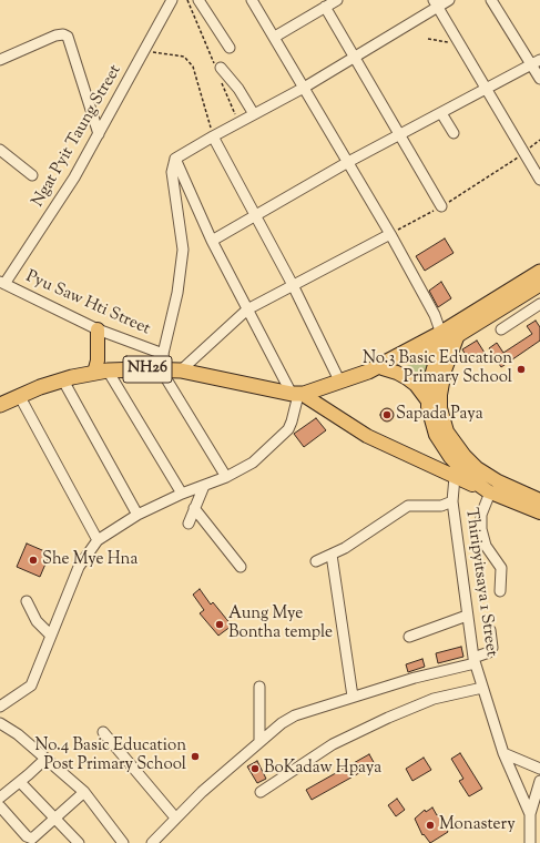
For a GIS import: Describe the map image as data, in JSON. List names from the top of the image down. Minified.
{"streets":{"highway":["NH26"],"street":["Ngat Pyit Taung Street","Pyu Saw Hti Street","Thiripyitsaya 1 Street"]},"crossings":[["Ngat Pyit Taung Street","Pyu Saw Hti Street"]],"places":["No.3 Basic Education Primary School","Sapada Paya","She Mye Hna","Aung Mye Bontha temple","No.4 Basic Education Post Primary School","BoKadaw Hpaya","Monastery"]}
